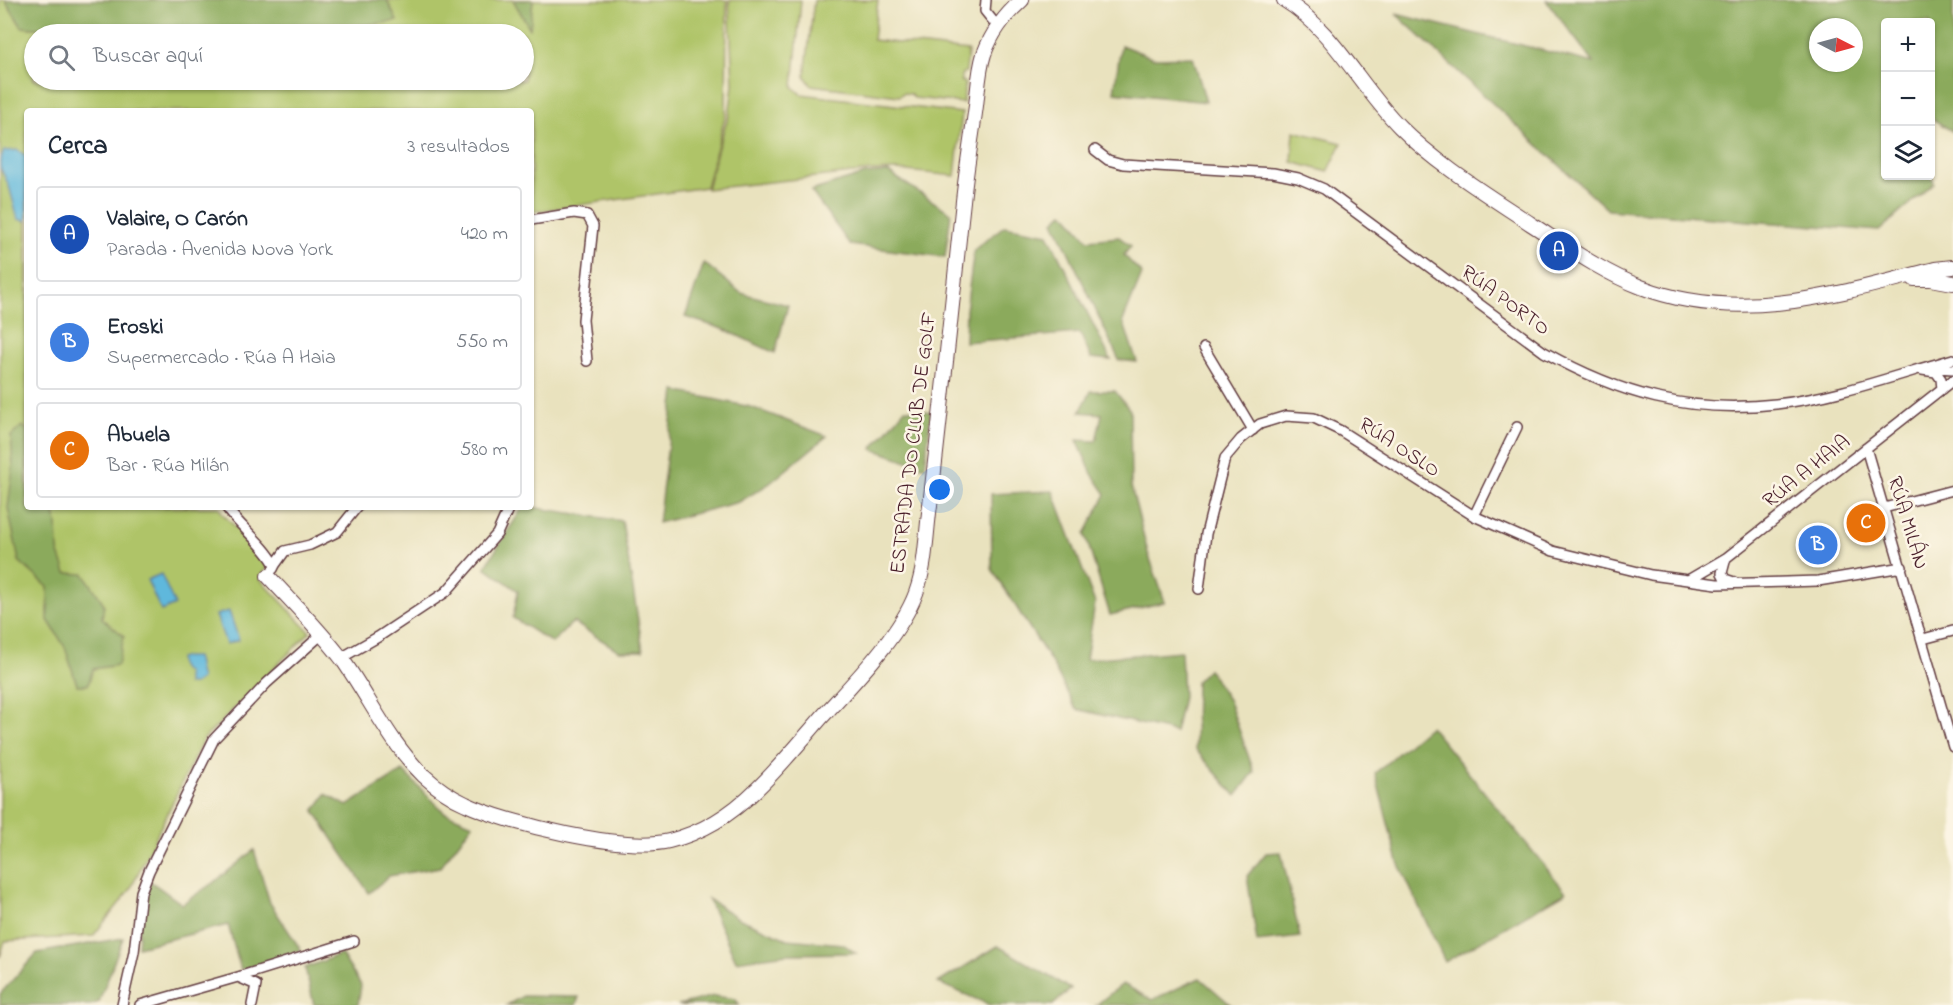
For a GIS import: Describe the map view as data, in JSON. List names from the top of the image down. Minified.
{"streets":{"street":["RÚA PORTO","ESTRADA DO CLUB DE GOLF","RÚA OSLO","RÚA A HAIA","RÚA MILÁN"]},"crossings":[["RÚA OSLO","RÚA A HAIA"],["RÚA OSLO","RÚA MILÁN"],["RÚA A HAIA","RÚA MILÁN"]],"north":"right","page":{"map_buttons":["+","−"],"search":"Buscar aquí","heading":["Cerca","3 resultados"],"list":[{"mark":"A","name":"Valaire, O Carón","note":"Parada · Avenida Nova York","value":"420 m"},{"mark":"B","name":"Eroski","note":"Supermercado · Rúa A Haia","value":"550 m"},{"mark":"C","name":"Abuela","note":"Bar · Rúa Milán","value":"580 m"}],"pins":["A","C","B"]}}
